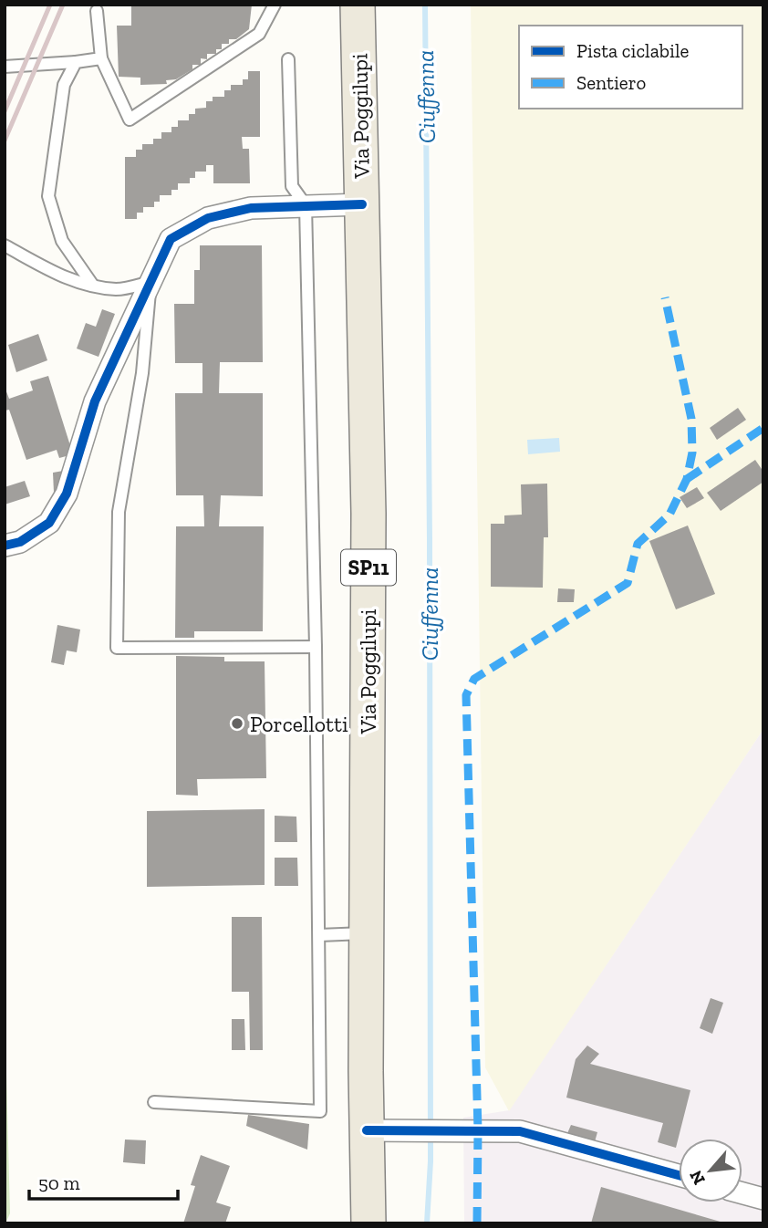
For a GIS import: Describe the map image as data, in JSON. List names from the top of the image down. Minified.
{"streets":{"main road":["Via Poggilupi","SP11"]},"water":["Ciuffenna"],"places":["Porcellotti"],"legend":["Pista ciclabile","Sentiero"],"scale_bar":"50 m","north":"bottom left"}
